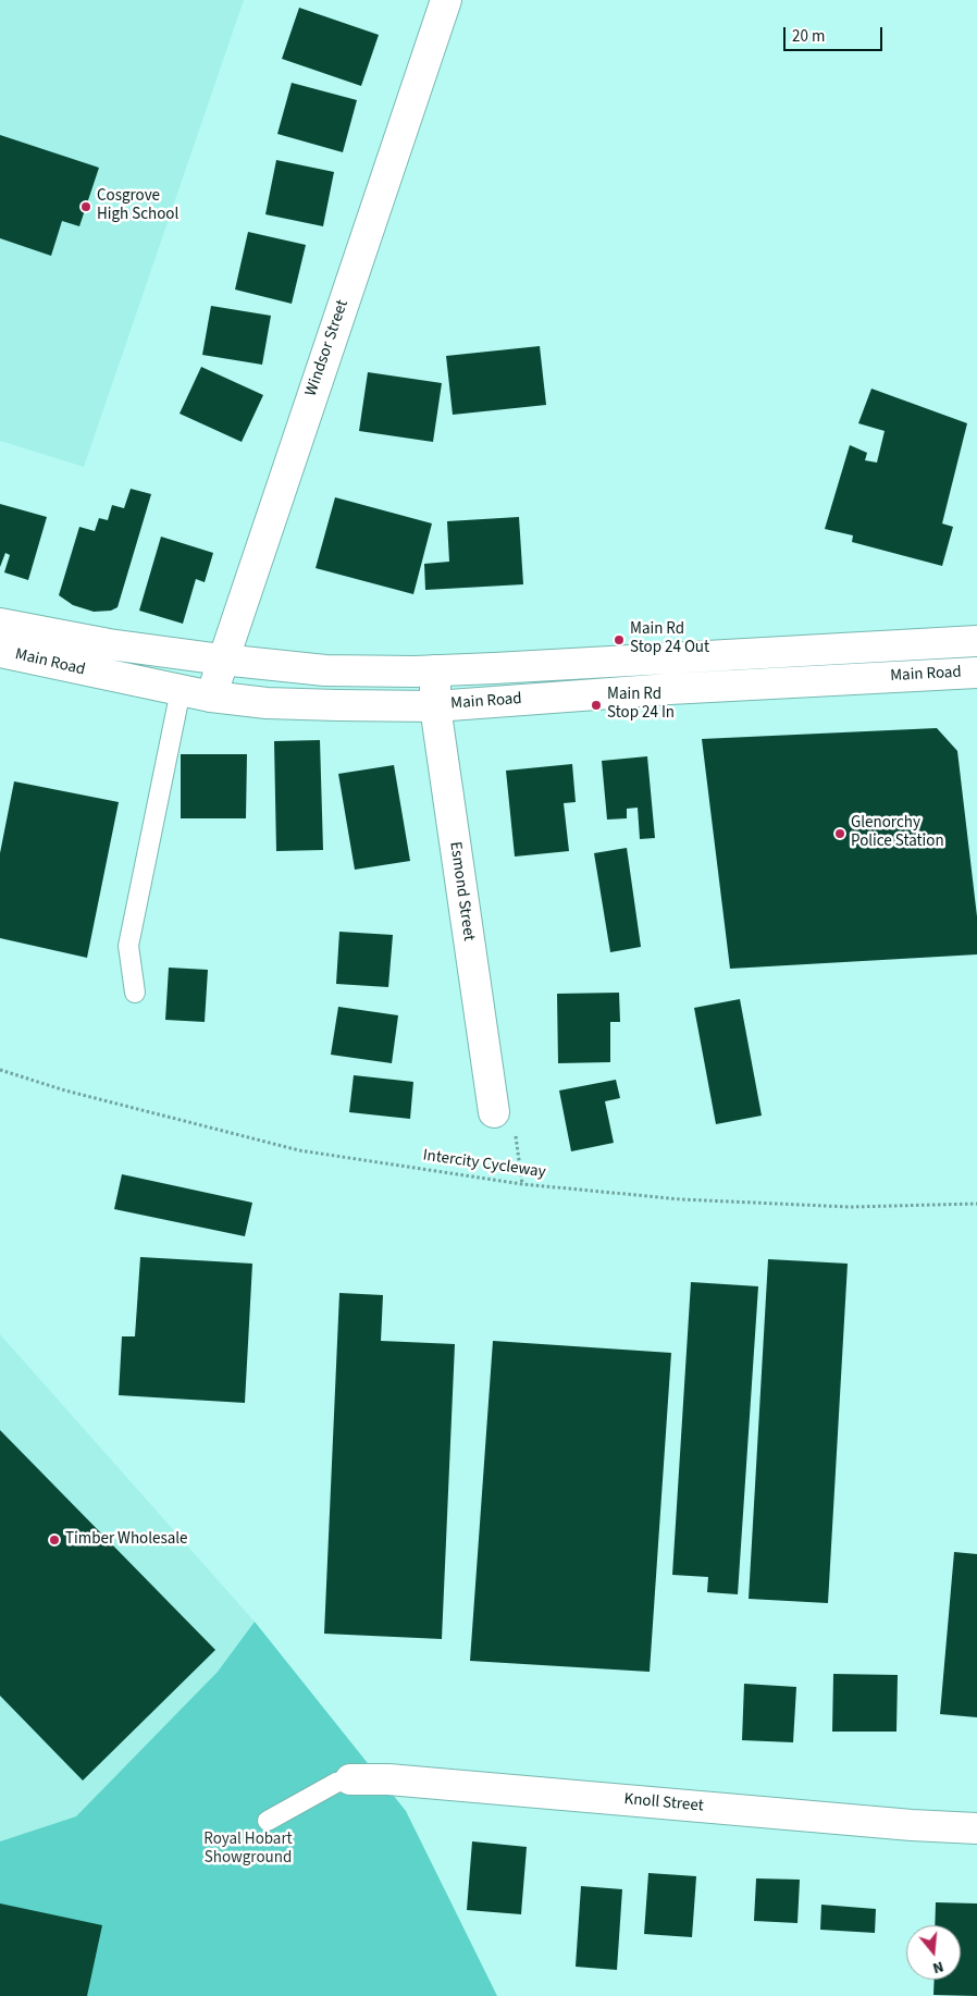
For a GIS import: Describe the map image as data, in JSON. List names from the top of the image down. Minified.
{"streets":{"main road":["Windsor Street","Main Road","Esmond Street","Knoll Street"],"path":["Intercity Cycleway"]},"crossings":[["Windsor Street","Main Road"],["Main Road","Esmond Street"]],"parks":["Royal Hobart Showground"],"places":["Cosgrove High School","Main Rd Stop 24 Out","Main Rd Stop 24 In","Glenorchy Police Station","Timber Wholesale"],"scale_bar":"20 m","north":"bottom"}
